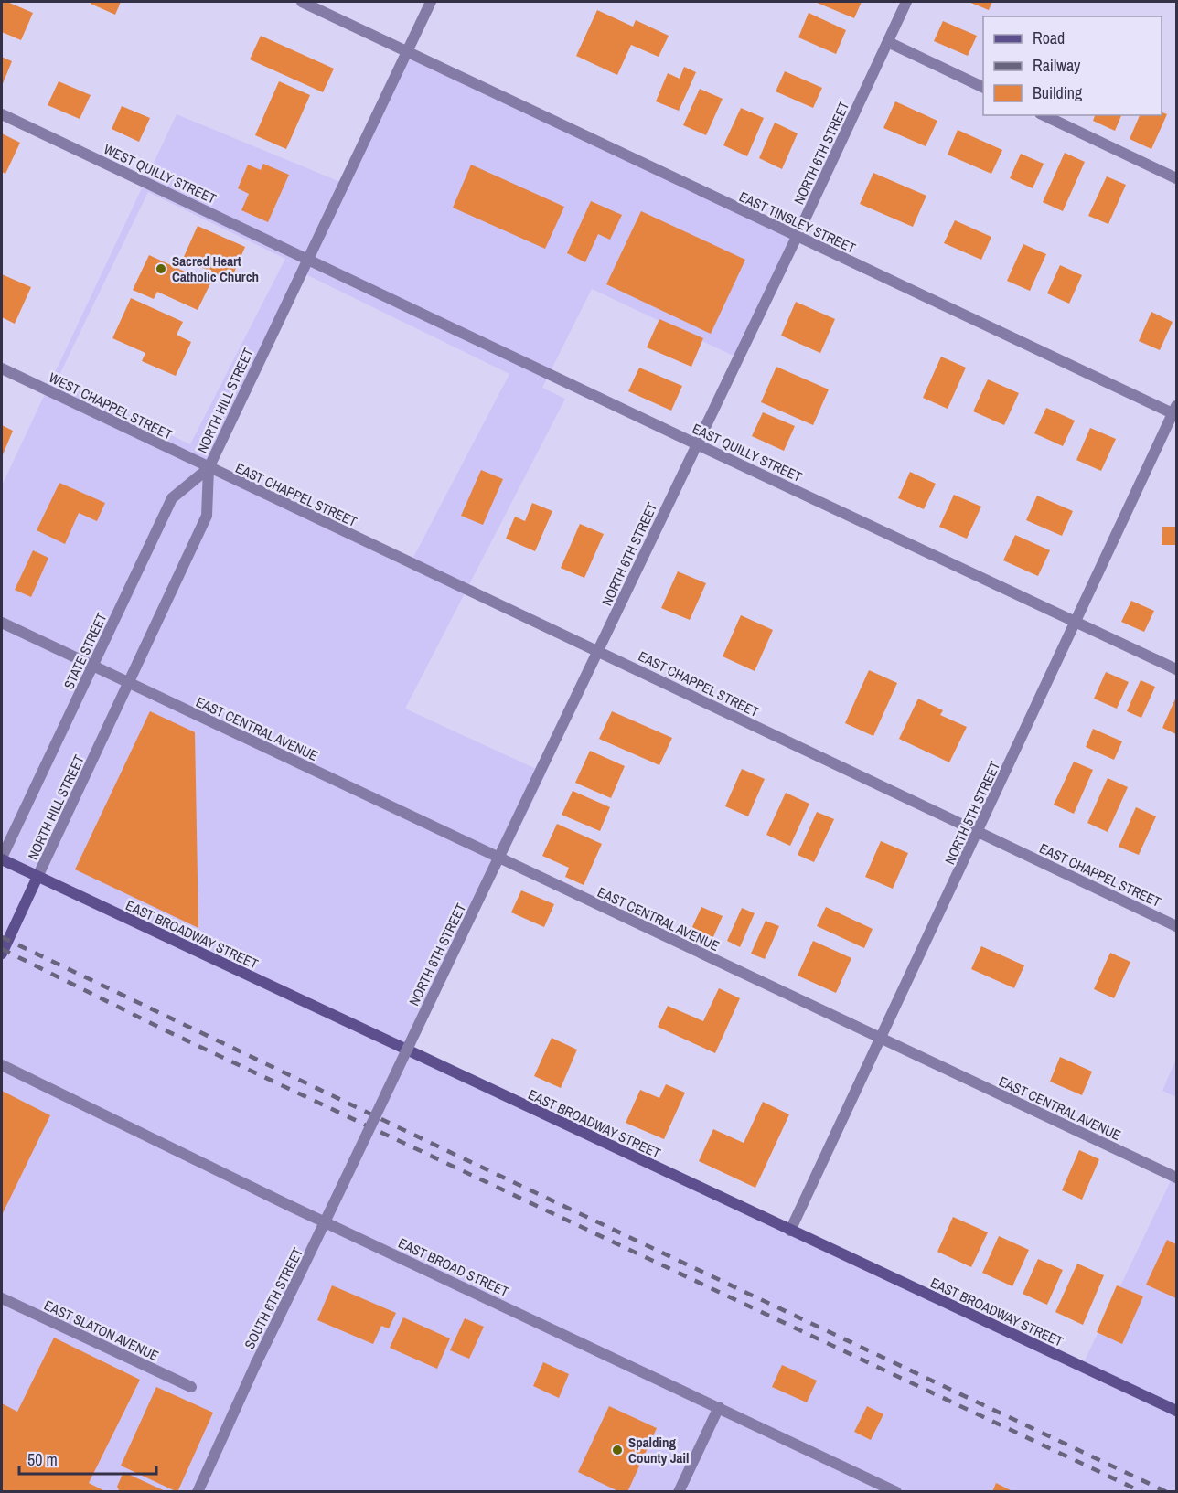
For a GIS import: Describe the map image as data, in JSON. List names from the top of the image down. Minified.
{"streets":{"main road":["EAST BROADWAY STREET"],"street":["NORTH 6TH STREET","WEST QUILLY STREET","EAST TINSLEY STREET","NORTH HILL STREET","WEST CHAPPEL STREET","EAST QUILLY STREET","EAST CHAPPEL STREET","STATE STREET","EAST CENTRAL AVENUE","NORTH 5TH STREET","EAST BROAD STREET","SOUTH 6TH STREET","EAST SLATON AVENUE"]},"crossings":[["NORTH 6TH STREET","EAST TINSLEY STREET"],["NORTH 6TH STREET","EAST QUILLY STREET"],["NORTH 6TH STREET","EAST CHAPPEL STREET"],["NORTH 6TH STREET","EAST CENTRAL AVENUE"],["NORTH 6TH STREET","SOUTH 6TH STREET"],["WEST QUILLY STREET","NORTH HILL STREET"],["WEST QUILLY STREET","EAST QUILLY STREET"],["EAST TINSLEY STREET","NORTH HILL STREET"],["EAST TINSLEY STREET","NORTH 5TH STREET"],["NORTH HILL STREET","WEST CHAPPEL STREET"],["NORTH HILL STREET","EAST QUILLY STREET"],["NORTH HILL STREET","EAST CHAPPEL STREET"],["NORTH HILL STREET","STATE STREET"],["NORTH HILL STREET","EAST CENTRAL AVENUE"],["NORTH HILL STREET","EAST BROADWAY STREET"],["WEST CHAPPEL STREET","EAST CHAPPEL STREET"],["WEST CHAPPEL STREET","STATE STREET"],["EAST QUILLY STREET","NORTH 5TH STREET"],["EAST CHAPPEL STREET","STATE STREET"],["EAST CHAPPEL STREET","NORTH 5TH STREET"],["STATE STREET","EAST CENTRAL AVENUE"],["STATE STREET","EAST BROADWAY STREET"],["EAST CENTRAL AVENUE","NORTH 5TH STREET"],["NORTH 5TH STREET","EAST BROADWAY STREET"]],"places":["Sacred Heart Catholic Church","Spalding County Jail"],"legend":["Road","Railway","Building"],"scale_bar":"50 m"}
